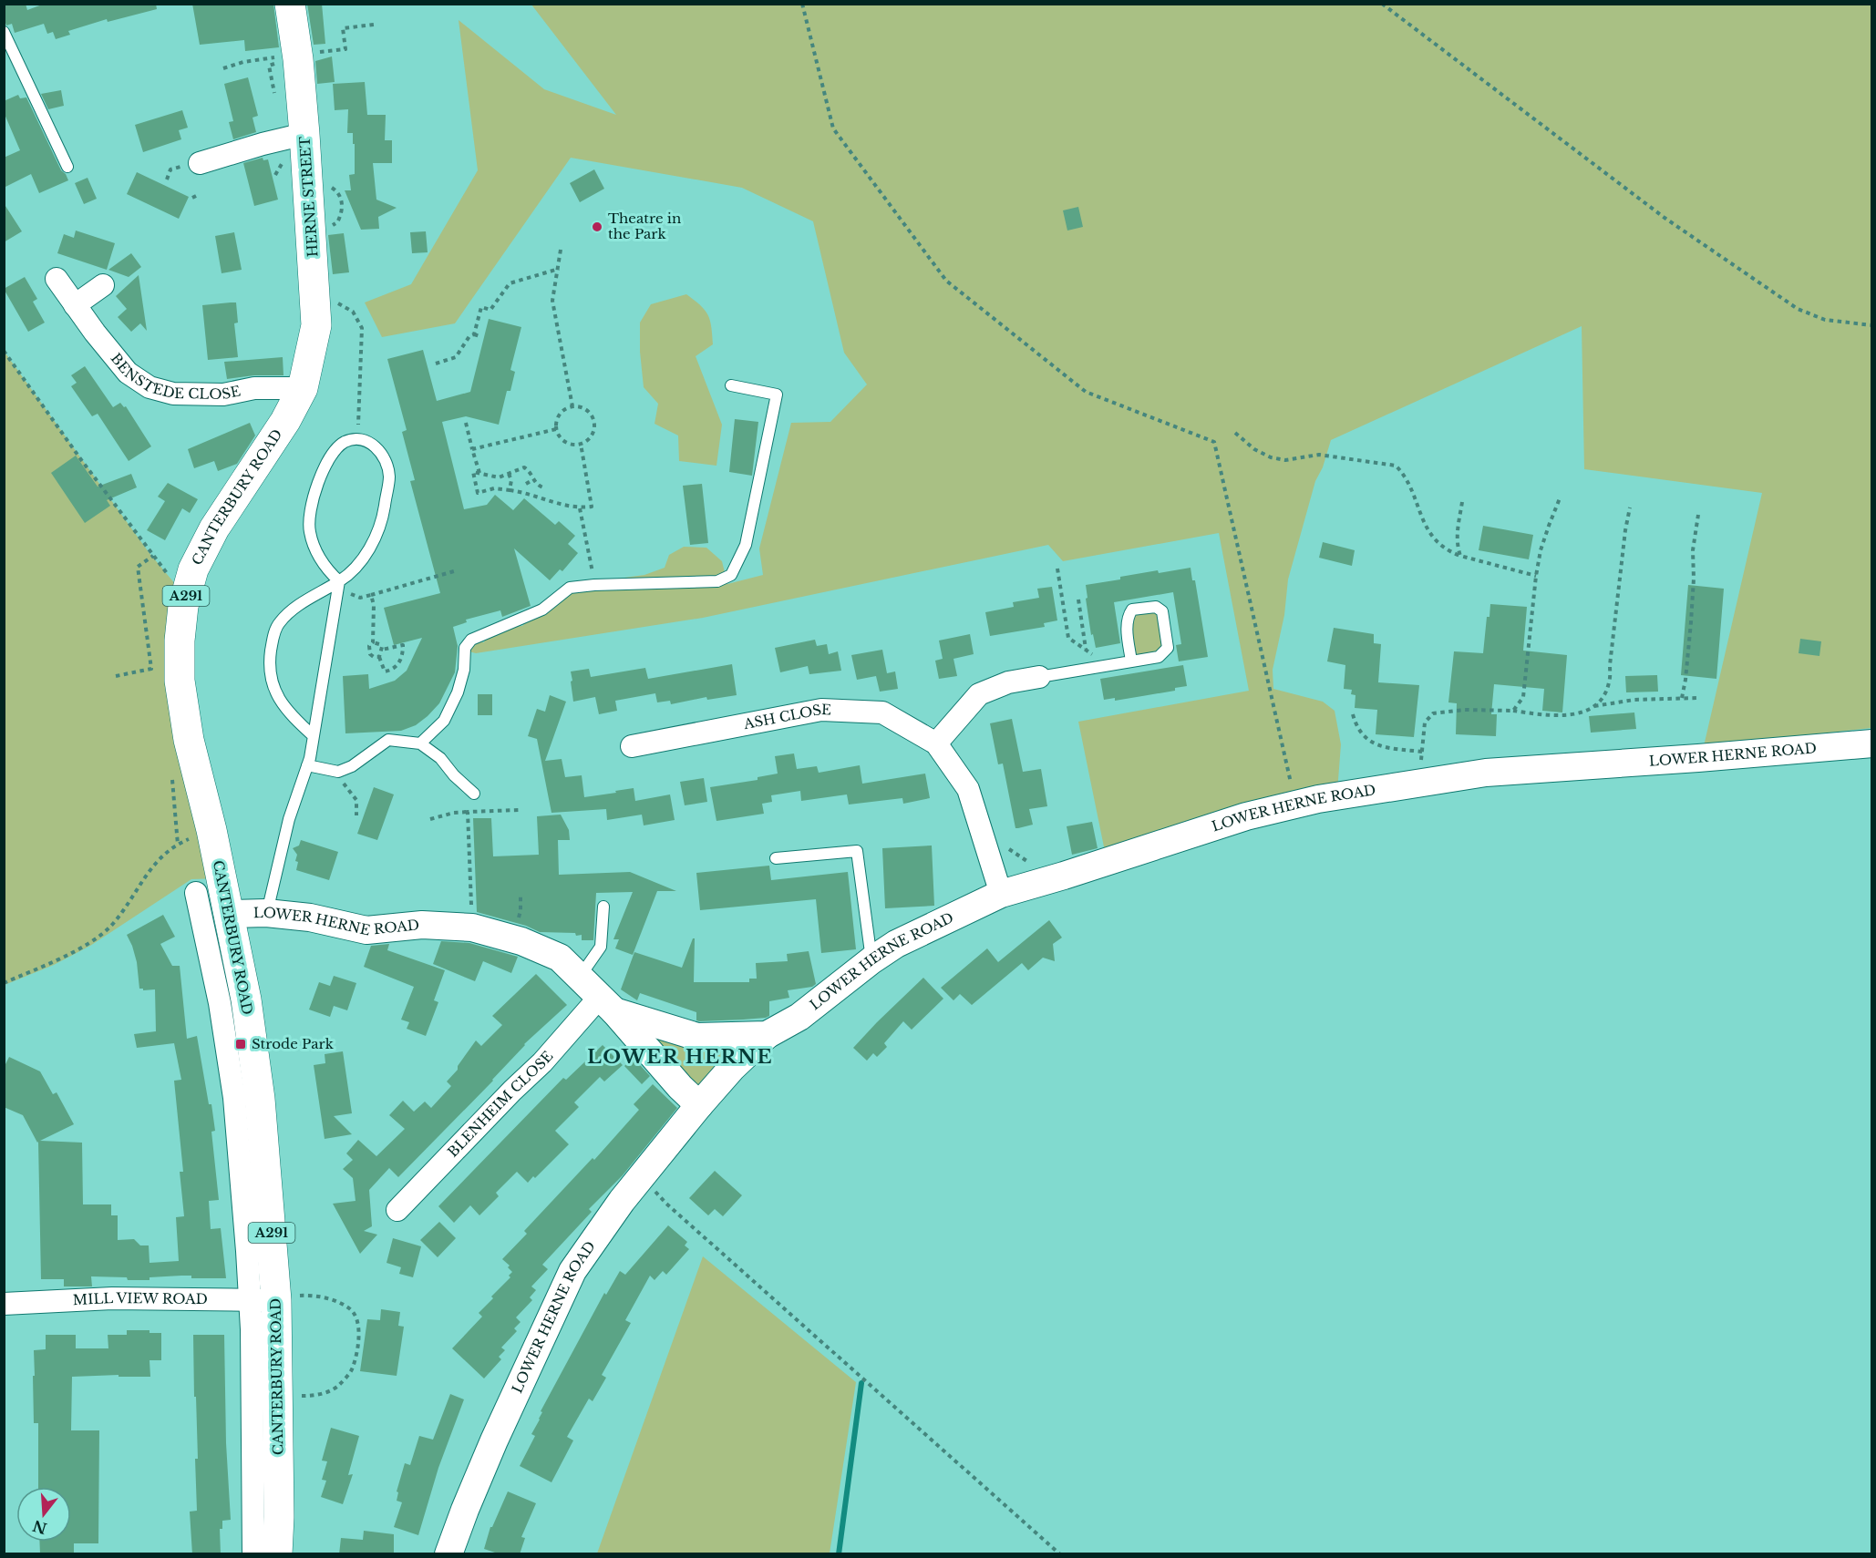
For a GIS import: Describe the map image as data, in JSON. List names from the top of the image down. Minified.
{"streets":{"main road":["HERNE STREET","CANTERBURY ROAD","A291"],"street":["BENSTEDE CLOSE","ASH CLOSE","LOWER HERNE ROAD","BLENHEIM CLOSE","MILL VIEW ROAD"]},"crossings":[["HERNE STREET","BENSTEDE CLOSE"],["HERNE STREET","CANTERBURY ROAD"],["BENSTEDE CLOSE","CANTERBURY ROAD"],["CANTERBURY ROAD","LOWER HERNE ROAD"],["CANTERBURY ROAD","MILL VIEW ROAD"],["ASH CLOSE","LOWER HERNE ROAD"],["LOWER HERNE ROAD","BLENHEIM CLOSE"]],"districts":["LOWER HERNE"],"places":{"other":["Theatre in the Park"],"transit":["Strode Park"]},"north":"bottom"}
